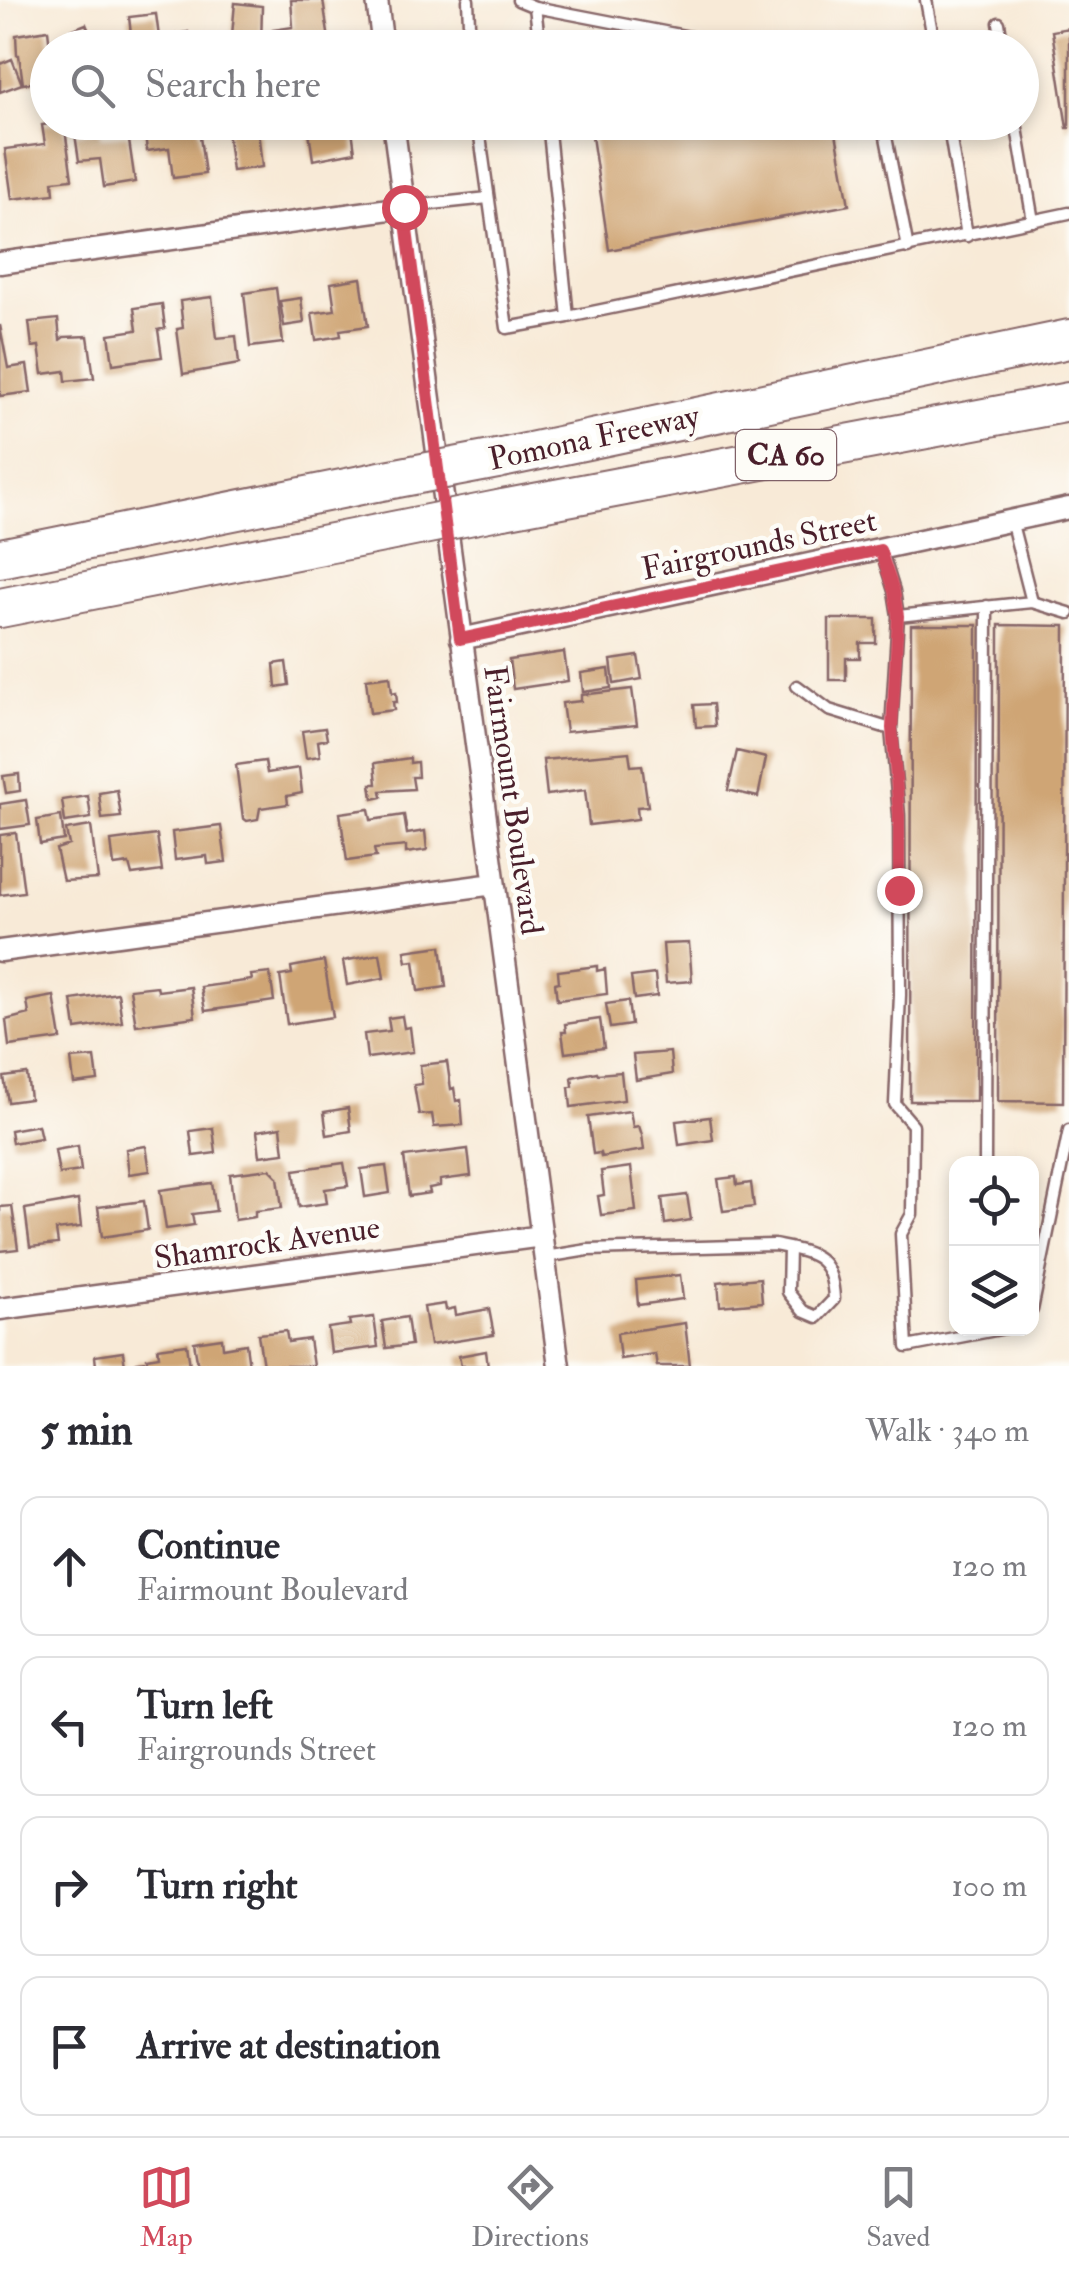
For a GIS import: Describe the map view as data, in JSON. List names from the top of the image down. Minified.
{"streets":{"highway":["Pomona Freeway","CA 60"],"street":["Fairgrounds Street","Fairmount Boulevard","Shamrock Avenue"]},"crossings":[["Fairgrounds Street","Fairmount Boulevard"],["Fairmount Boulevard","Shamrock Avenue"]],"page":{"search":"Search here","heading":["5 min","Walk · 340 m"],"list":[["Continue","Fairmount Boulevard","120 m"],["Turn left","Fairgrounds Street","120 m"],["Turn right","100 m"],"Arrive at destination"],"nav":["Map","Directions","Saved"]}}
